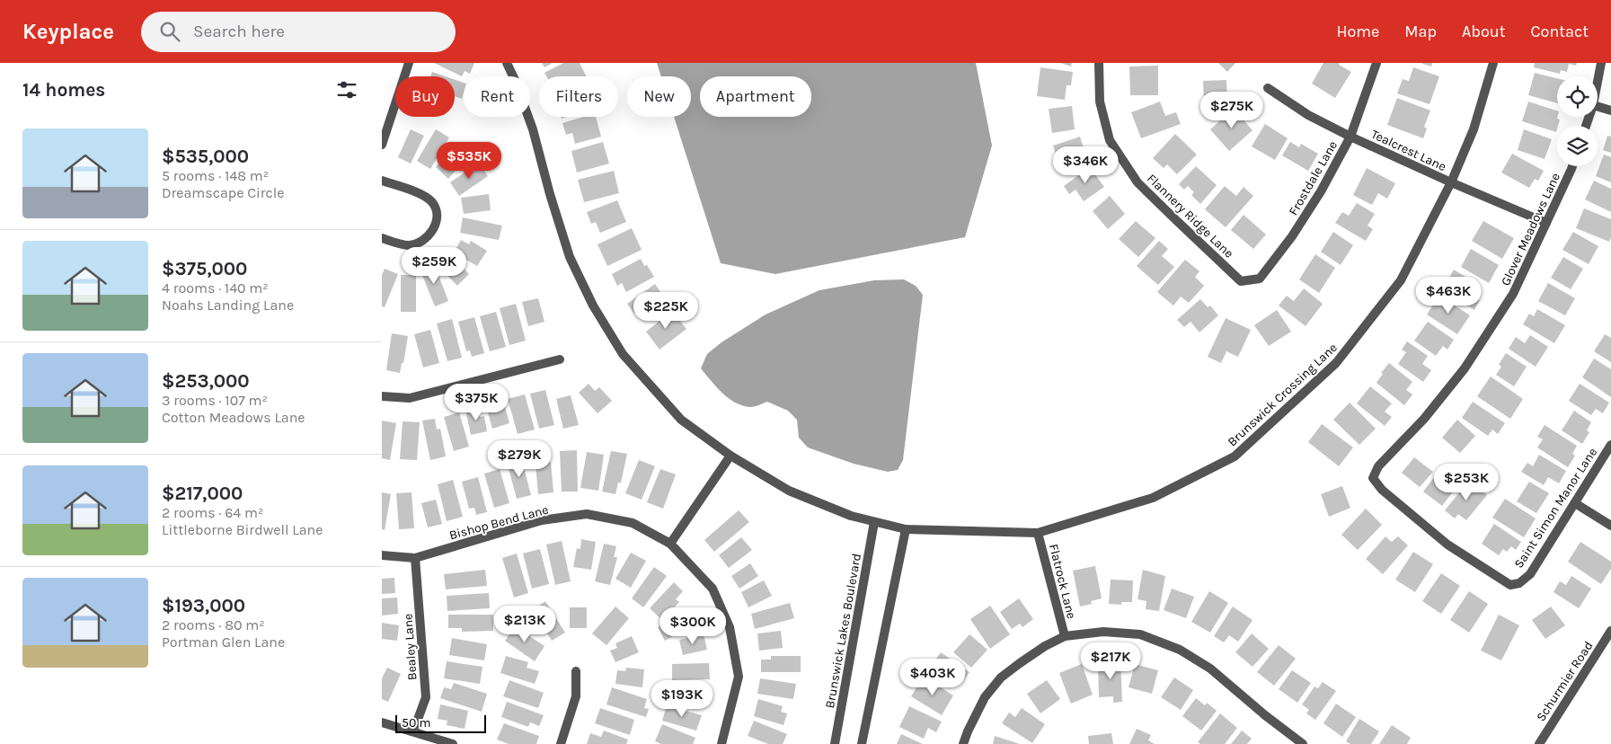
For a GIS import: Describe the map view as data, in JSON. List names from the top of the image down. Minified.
{"streets":{"street":["Tealcrest Lane","Frostdale Lane","Flannery Ridge Lane","Glover Meadows Lane","Brunswick Crossing Lane","Saint Simon Manor Lane","Bishop Bend Lane","Flatrock Lane","Brunswick Lakes Boulevard","Bealey Lane","Schurmier Road"]},"crossings":[["Tealcrest Lane","Frostdale Lane"],["Tealcrest Lane","Glover Meadows Lane"],["Tealcrest Lane","Brunswick Crossing Lane"],["Frostdale Lane","Flannery Ridge Lane"],["Glover Meadows Lane","Saint Simon Manor Lane"],["Brunswick Crossing Lane","Flatrock Lane"],["Brunswick Crossing Lane","Brunswick Lakes Boulevard"],["Bishop Bend Lane","Bealey Lane"]],"scale_bar":"50 m","page":{"header":"Keyplace","search":"Search here","nav":["Home","Map","About","Contact"],"heading":"14 homes","chip":["Buy","Rent","Filters","New","Apartment"],"price":["$275K","$535K","$346K","$259K","$463K","$225K","$375K","$279K","$253K","$213K","$300K","$217K","$403K","$193K"],"list":[{"name":"$535,000","note":"5 rooms · 148 m² · Dreamscape Circle"},{"name":"$375,000","note":"4 rooms · 140 m² · Noahs Landing Lane"},{"name":"$253,000","note":"3 rooms · 107 m² · Cotton Meadows Lane"},{"name":"$217,000","note":"2 rooms · 64 m² · Littleborne Birdwell Lane"},{"name":"$193,000","note":"2 rooms · 80 m² · Portman Glen Lane"}],"scale":"50 m"}}
